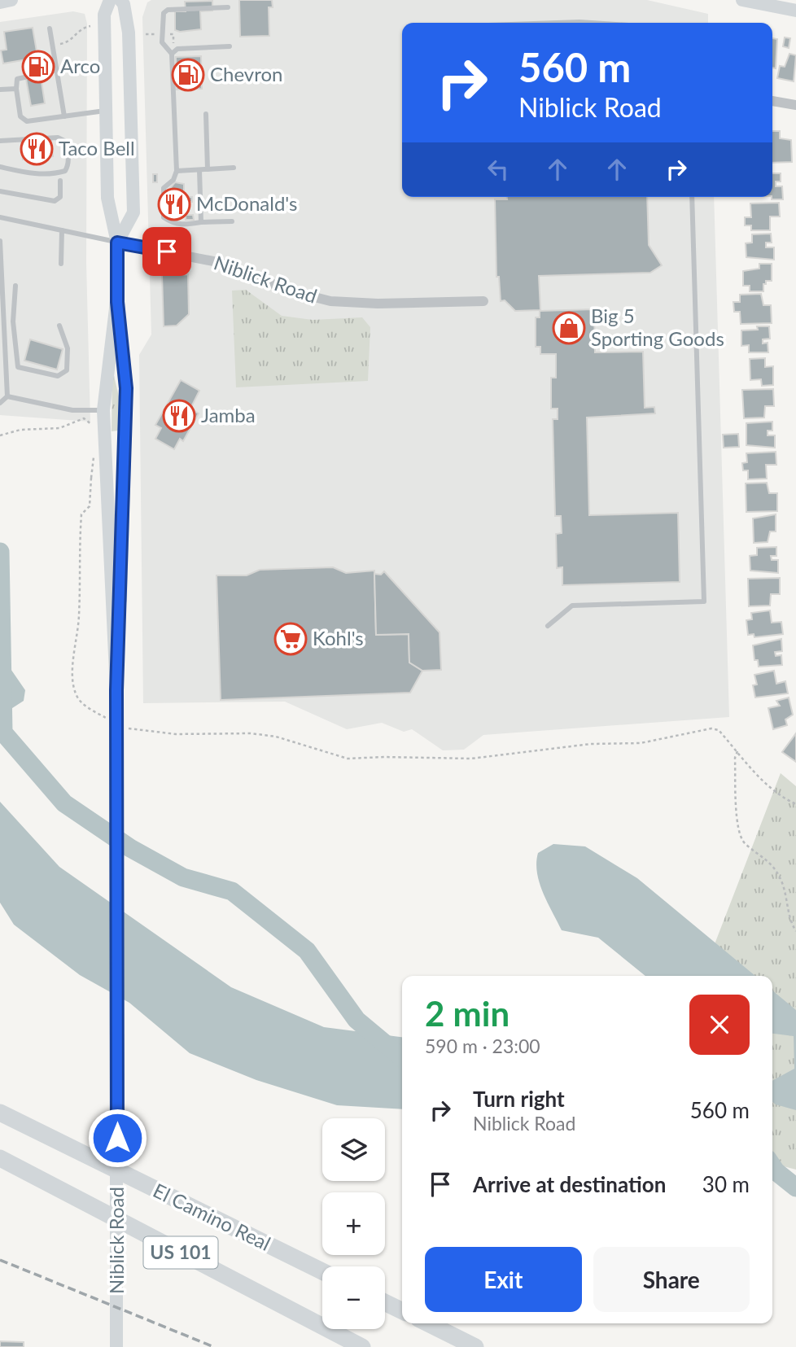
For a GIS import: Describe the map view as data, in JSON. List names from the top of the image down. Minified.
{"streets":{"highway":["El Camino Real","US 101"],"main road":["Niblick Road"]},"places":{"fuel station":["Arco","Chevron"],"restaurant":["Taco Bell","McDonald's","Jamba"],"shop":["Big 5 Sporting Goods"],"supermarket":["Kohl's"]},"page":{"turn":["560 m","Niblick Road"],"heading":["2 min","590 m · 23:00"],"list":[{"name":"Turn right","note":"Niblick Road","value":"560 m"},{"name":"Arrive at destination","value":"30 m"}],"map_buttons":["+","−"],"buttons":["Exit","Share"]}}
